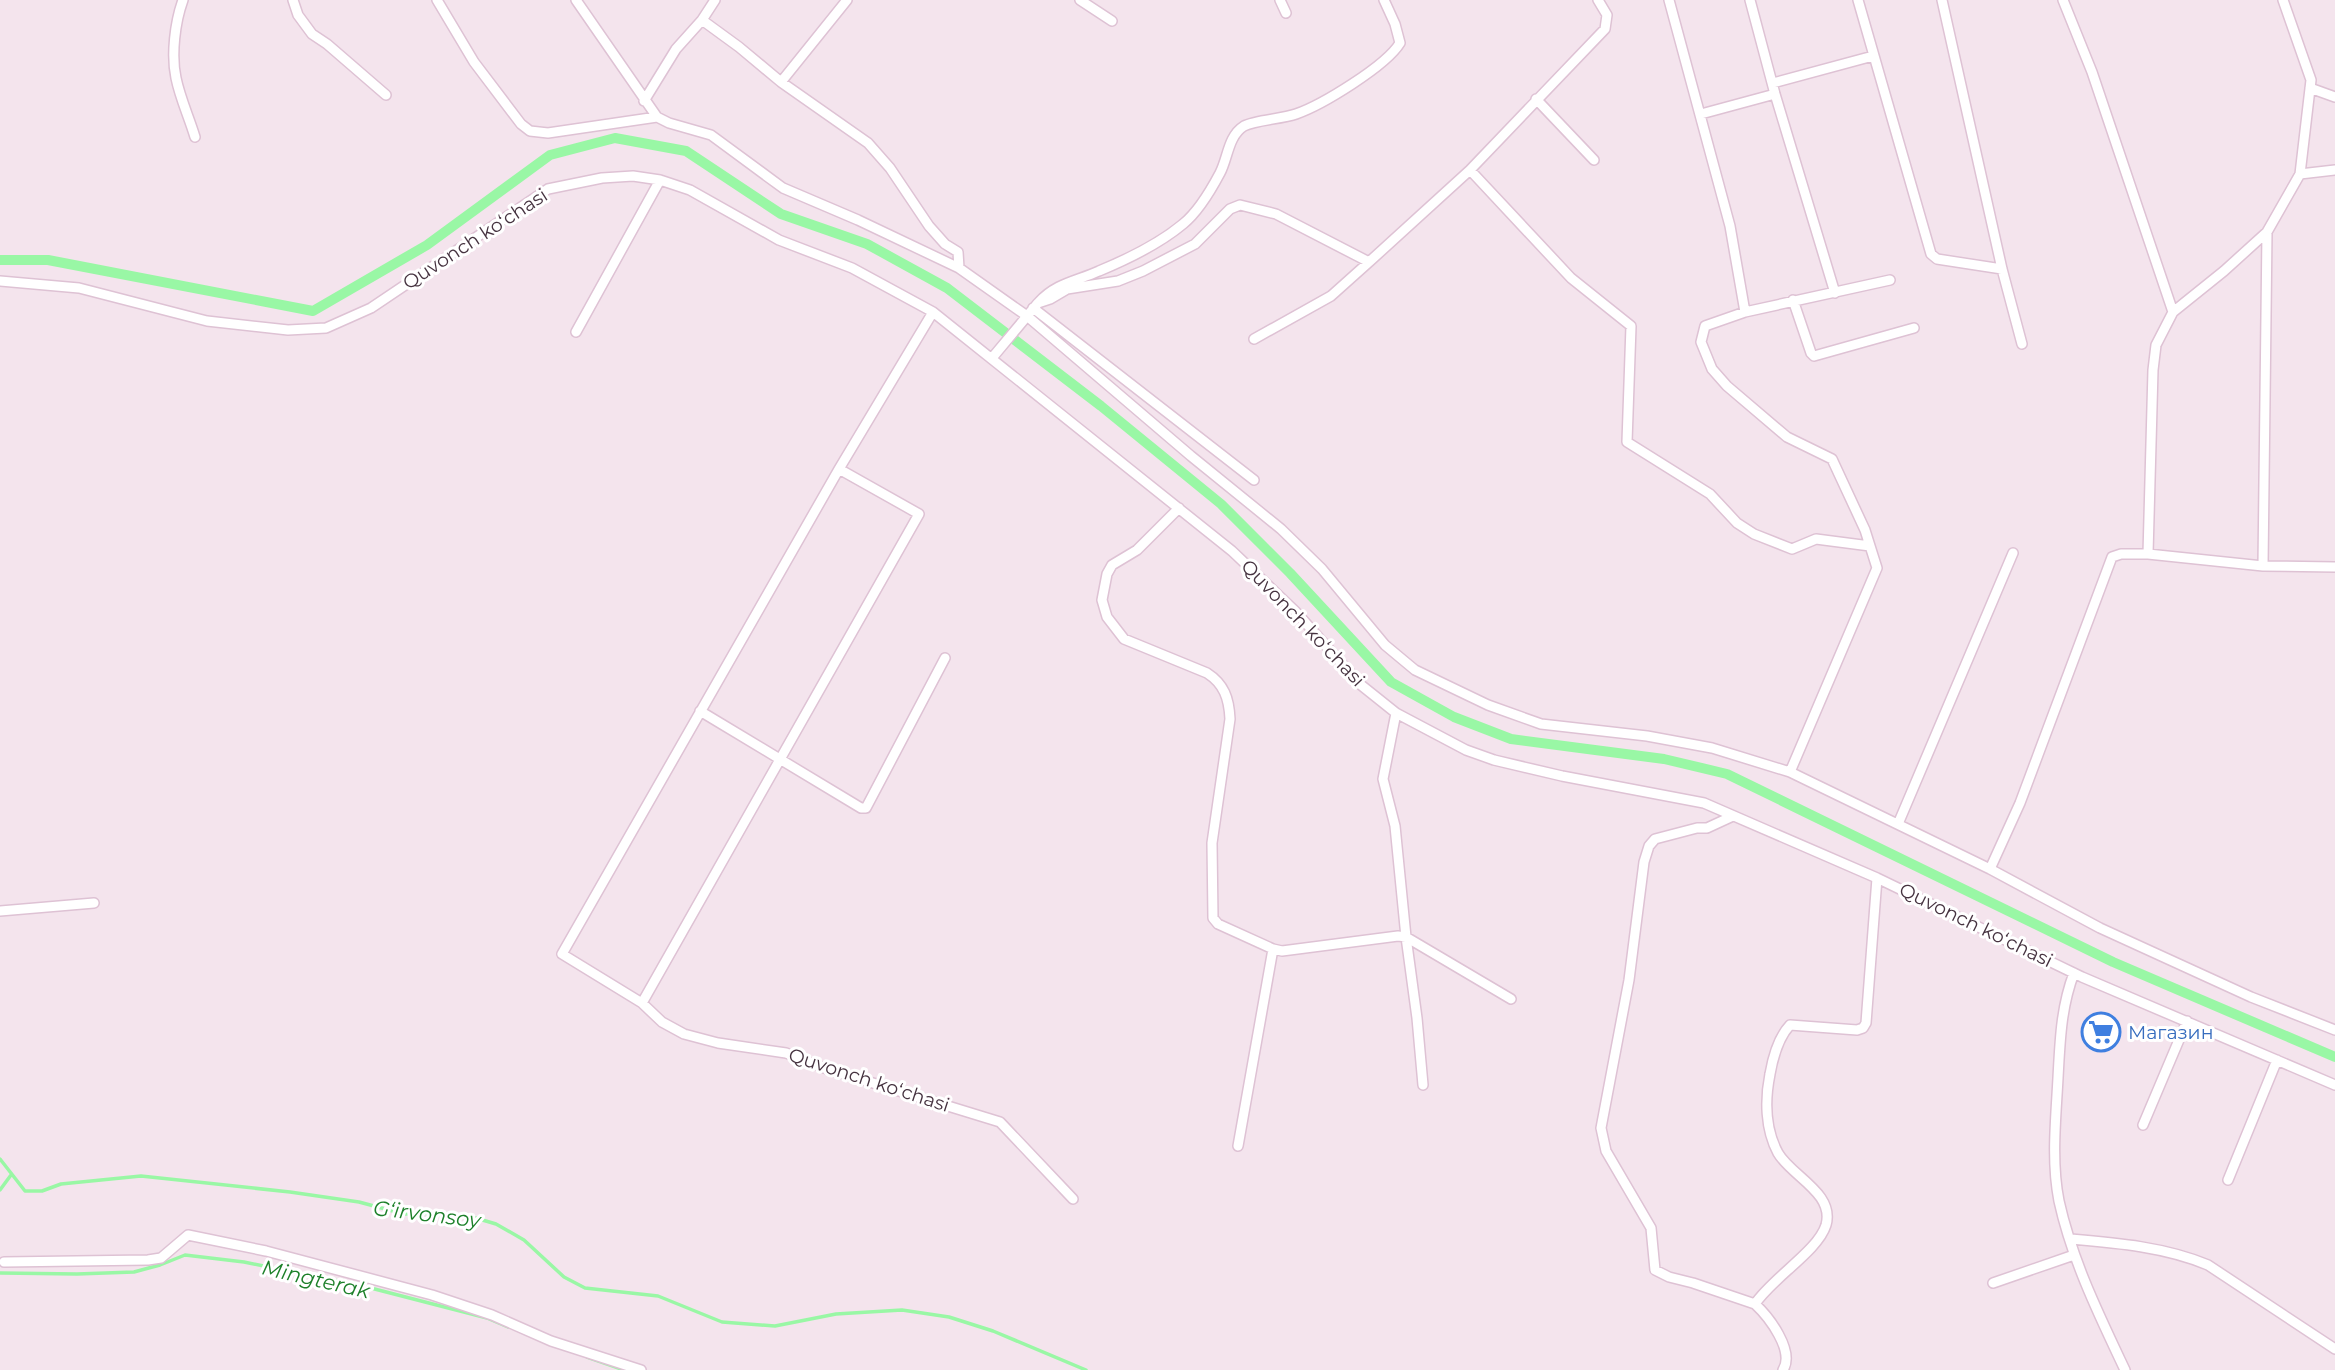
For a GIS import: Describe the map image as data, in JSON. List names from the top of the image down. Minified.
{"streets":{"street":["Quvonch koʻchasi"]},"water":["G‘irvonsoy","Mingterak"],"places":{"supermarket":["Магазин"]}}
